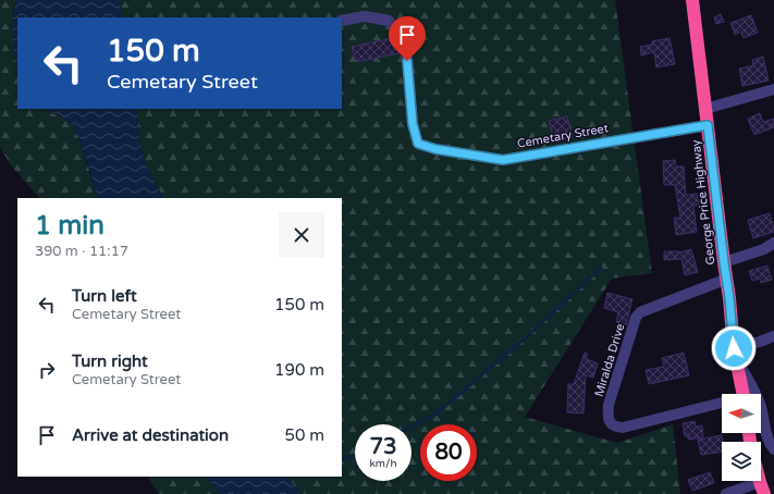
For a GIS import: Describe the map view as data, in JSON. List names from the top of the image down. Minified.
{"streets":{"highway":["George Price Highway"],"street":["Cemetary Street","Miralda Drive"]},"crossings":[["Cemetary Street","George Price Highway"],["George Price Highway","Miralda Drive"]],"north":"left","page":{"turn":["150 m","Cemetary Street"],"heading":["1 min","390 m · 11:17"],"list":[{"name":"Turn left","note":"Cemetary Street","value":"150 m"},{"name":"Turn right","note":"Cemetary Street","value":"190 m"},{"name":"Arrive at destination","value":"50 m"}],"speed":"73 km/h","limit":"80"}}
